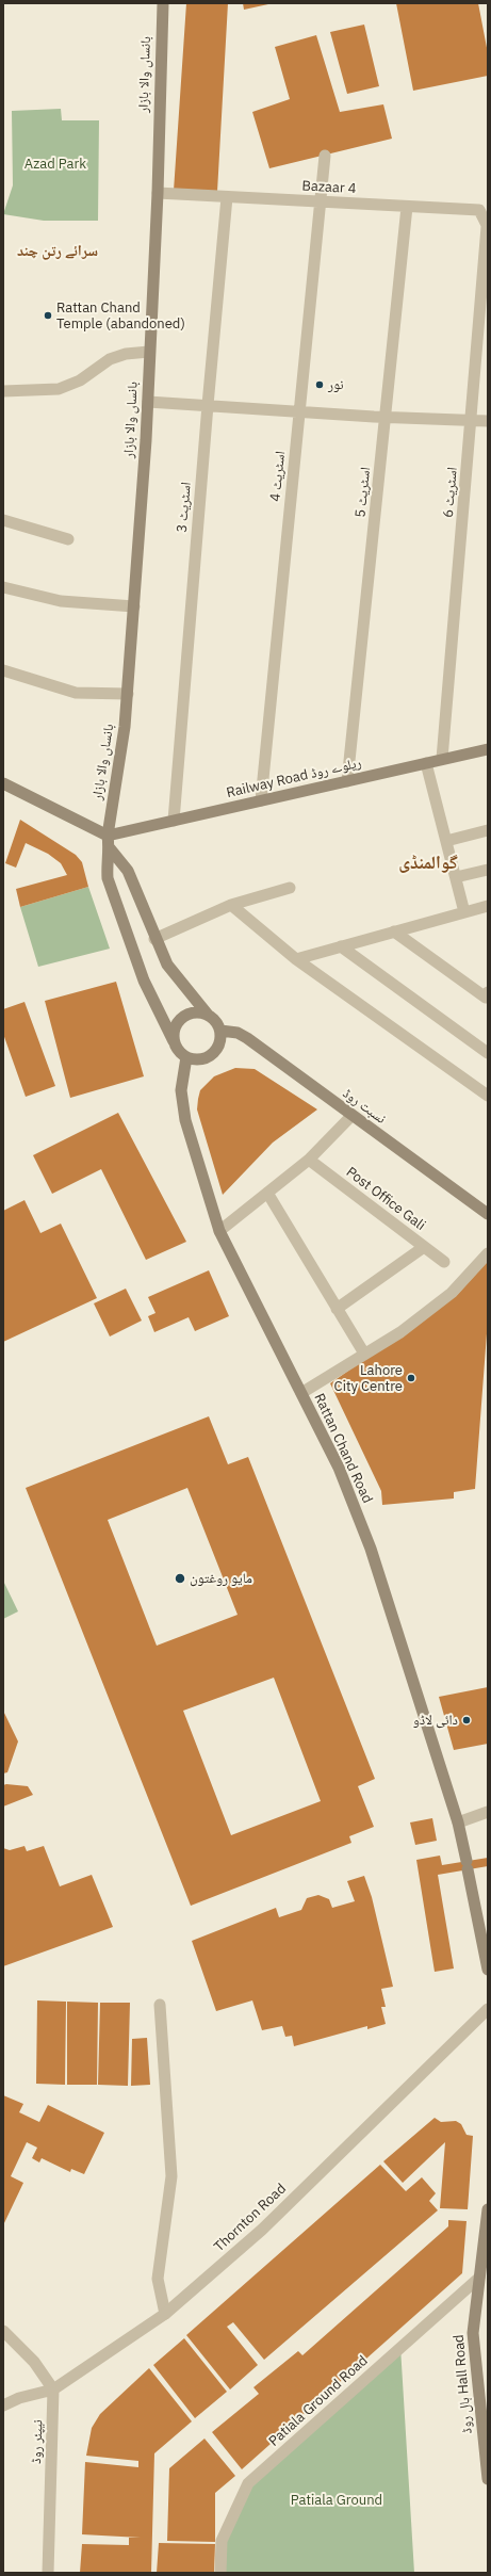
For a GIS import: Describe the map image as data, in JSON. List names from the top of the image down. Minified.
{"streets":{"main road":["بانساں والا بازار","Railway Road ریلوے روڈ","نسبت روڈ","Rattan Chand Road","ہال روڈ Hall Road"],"street":["Bazaar 4","اسٹریٹ 4","اسٹریٹ 5","اسٹریٹ 6","اسٹریٹ 3","Post Office Gali","Thornton Road","Patiala Ground Road","نیپئر روڈ"]},"crossings":[["بانساں والا بازار","Bazaar 4"],["بانساں والا بازار","Railway Road ریلوے روڈ"],["Bazaar 4","اسٹریٹ 4"],["Bazaar 4","اسٹریٹ 5"],["Bazaar 4","اسٹریٹ 6"],["Bazaar 4","اسٹریٹ 3"],["اسٹریٹ 4","Railway Road ریلوے روڈ"],["اسٹریٹ 5","Railway Road ریلوے روڈ"],["اسٹریٹ 6","Railway Road ریلوے روڈ"],["اسٹریٹ 3","Railway Road ریلوے روڈ"],["نسبت روڈ","Rattan Chand Road"],["Thornton Road","نیپئر روڈ"],["ہال روڈ Hall Road","Patiala Ground Road"]],"districts":["سرائے رتن چند","گوالمنڈی"],"parks":["Azad Park","Patiala Ground"],"places":["Rattan Chand Temple (abandoned)","نور","Lahore City Centre","مایو روغتون","دائی لاڈو"]}
